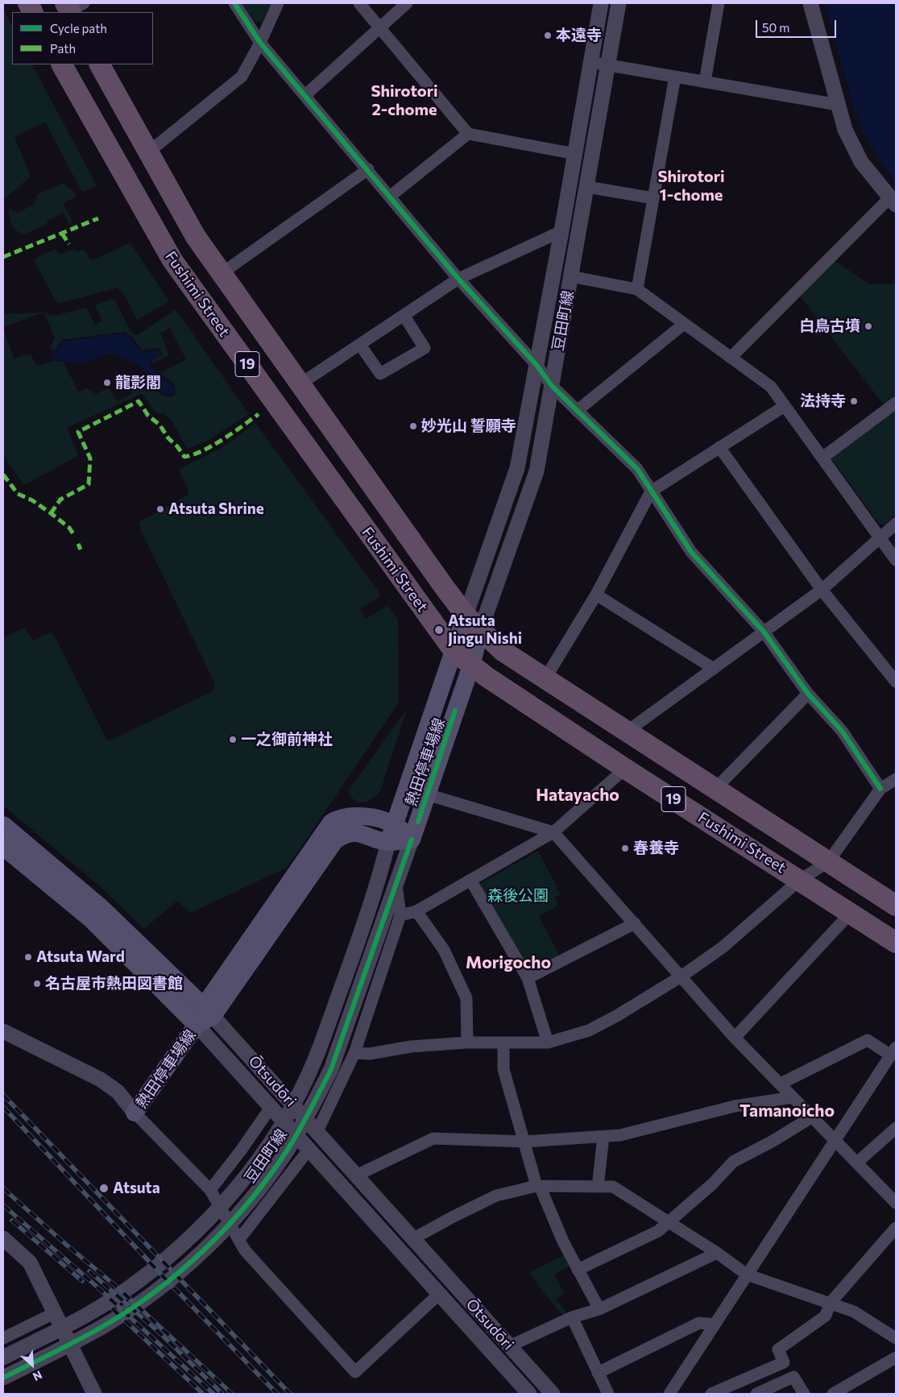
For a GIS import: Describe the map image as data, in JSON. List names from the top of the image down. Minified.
{"streets":{"highway":["Fushimi Street","19"],"main road":["熱田停車場線","Ōtsudōri"],"street":["豆田町線"]},"crossings":[["Fushimi Street","豆田町線"],["Fushimi Street","熱田停車場線"],["豆田町線","熱田停車場線"],["熱田停車場線","Ōtsudōri"]],"districts":["Shirotori 2-chome","Shirotori 1-chome","Hatayacho","Morigocho","Tamanoicho"],"parks":["森後公園"],"places":["本遠寺","白鳥古墳","龍影閣","法持寺","妙光山 誓願寺","Atsuta Shrine","Atsuta Jingu Nishi","一之御前神社","春養寺","Atsuta Ward","名古屋市熱田図書館","Atsuta"],"legend":["Cycle path","Path"],"scale_bar":"50 m","north":"bottom right"}
